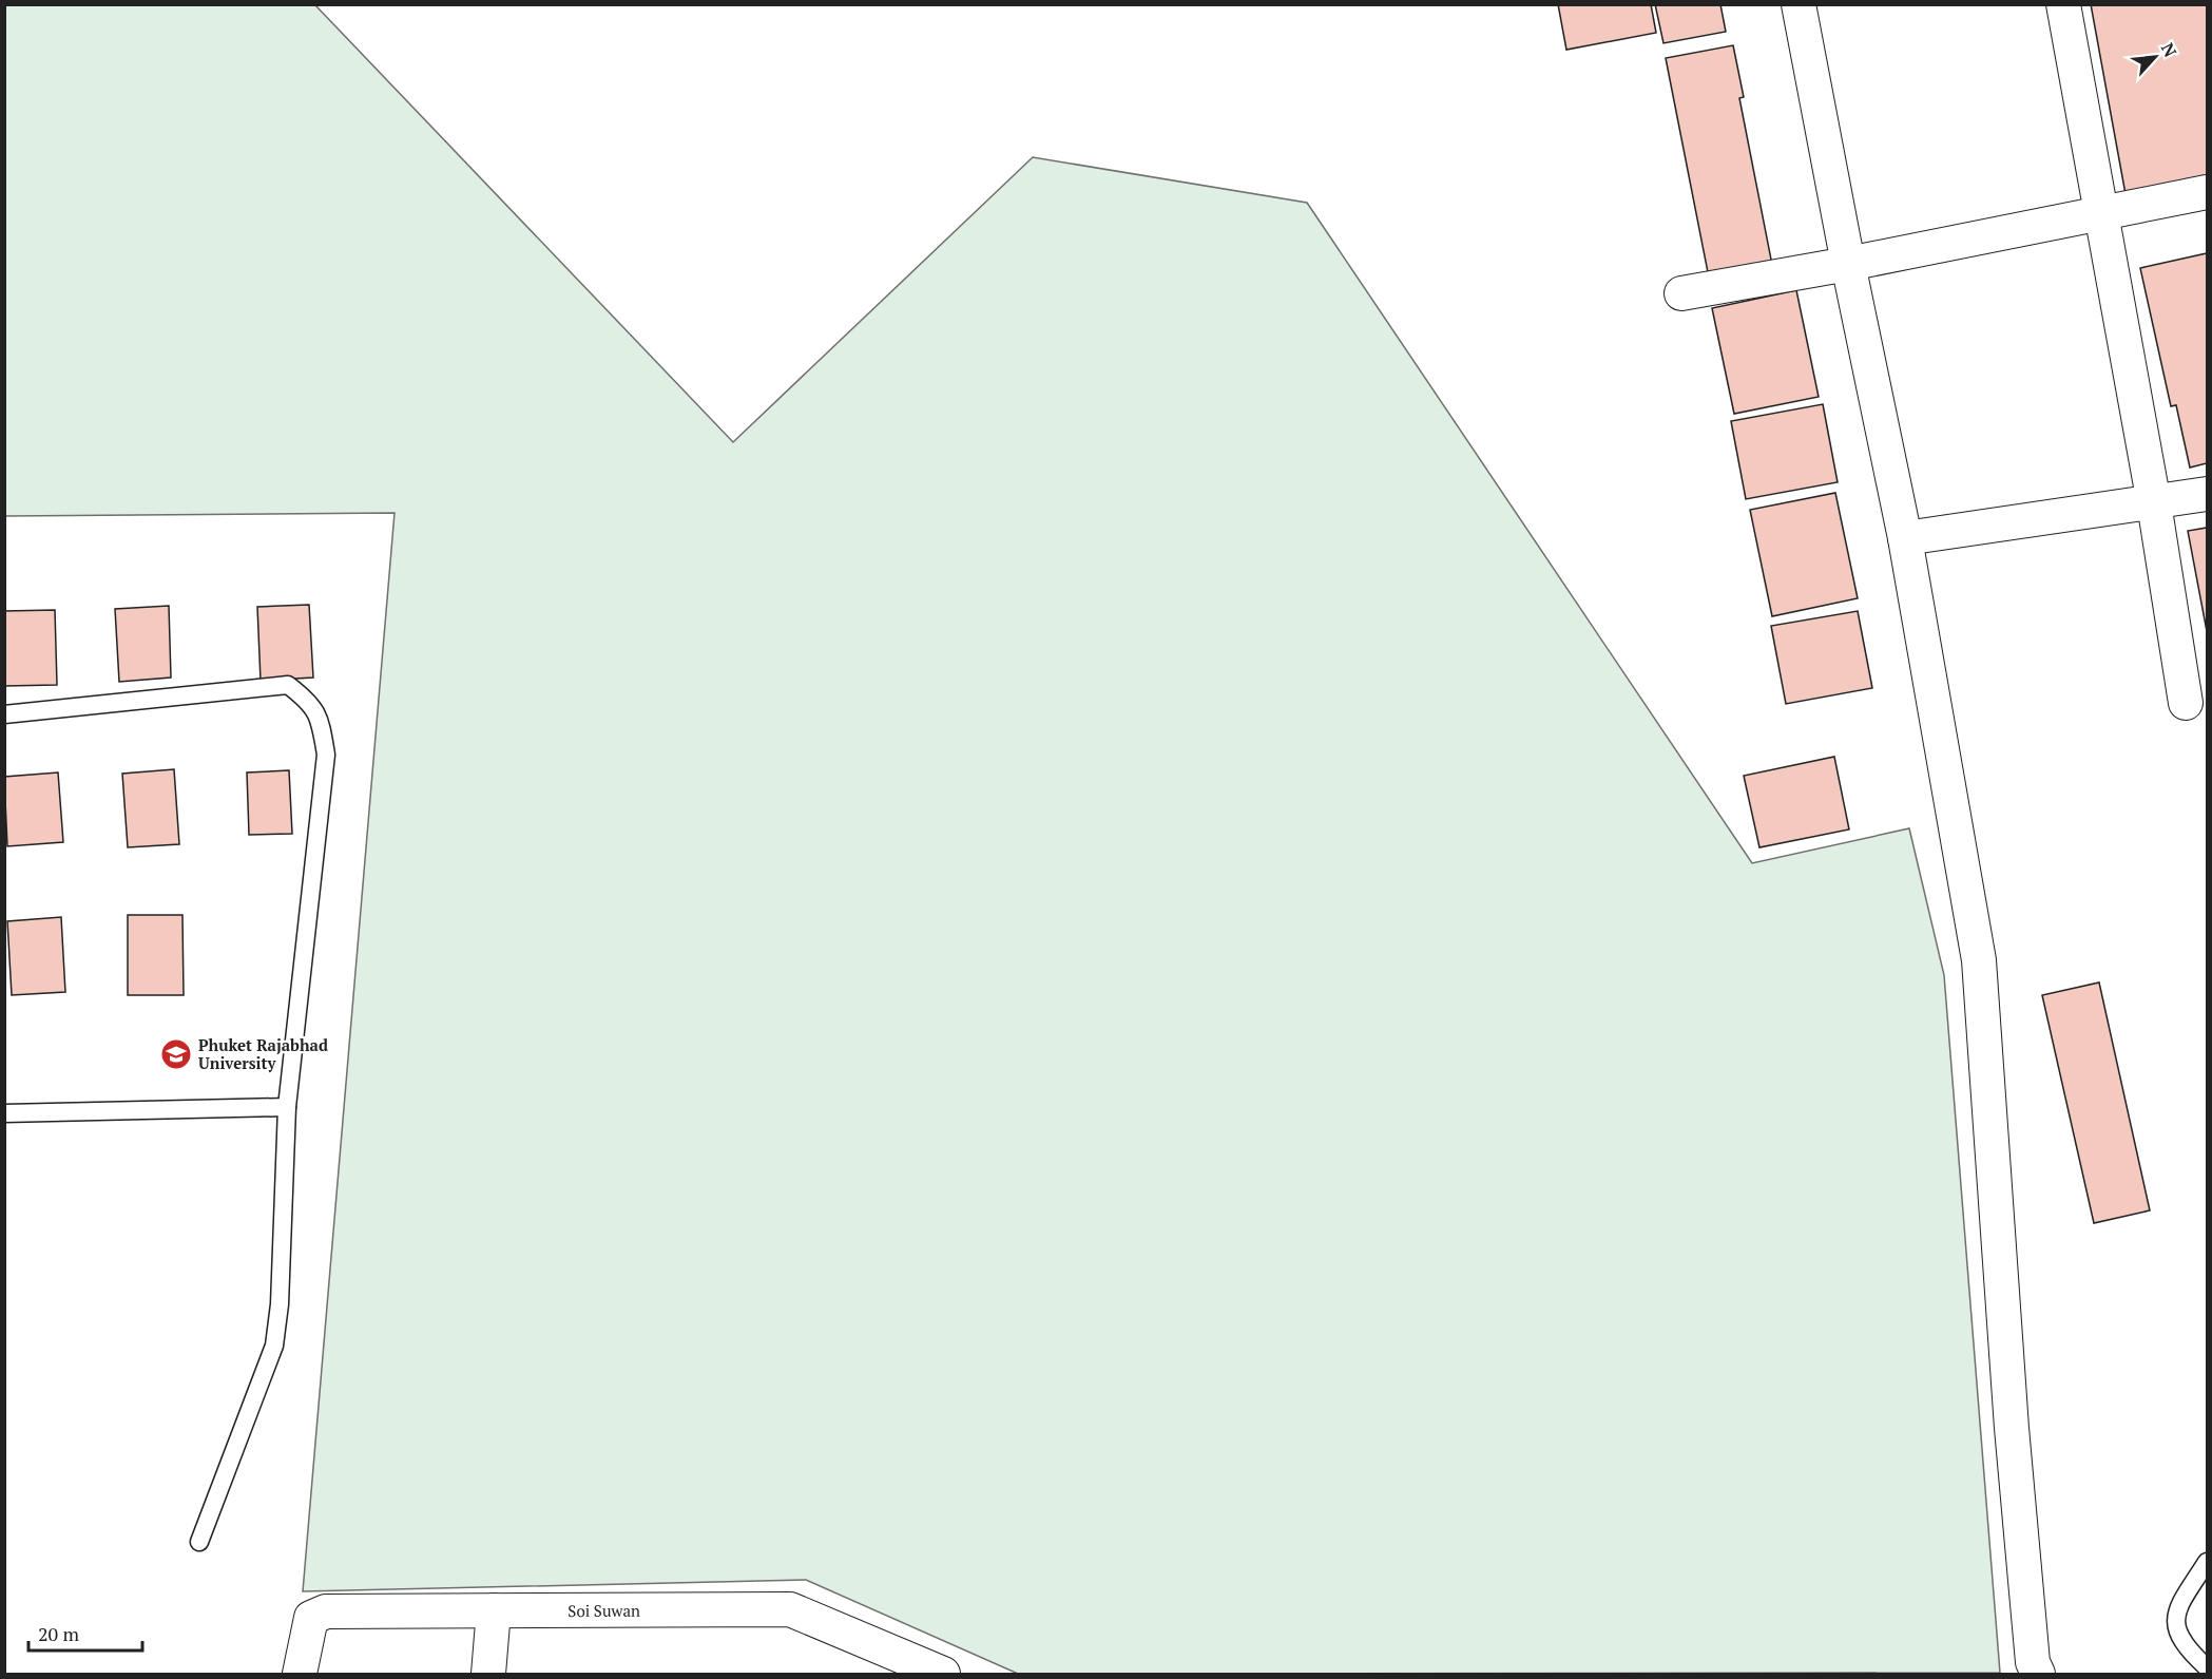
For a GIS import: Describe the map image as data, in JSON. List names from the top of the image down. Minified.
{"streets":{"street":["Soi Suwan"]},"places":{"school or university":["Phuket Rajabhad University"]},"scale_bar":"20 m","north":"top right"}
